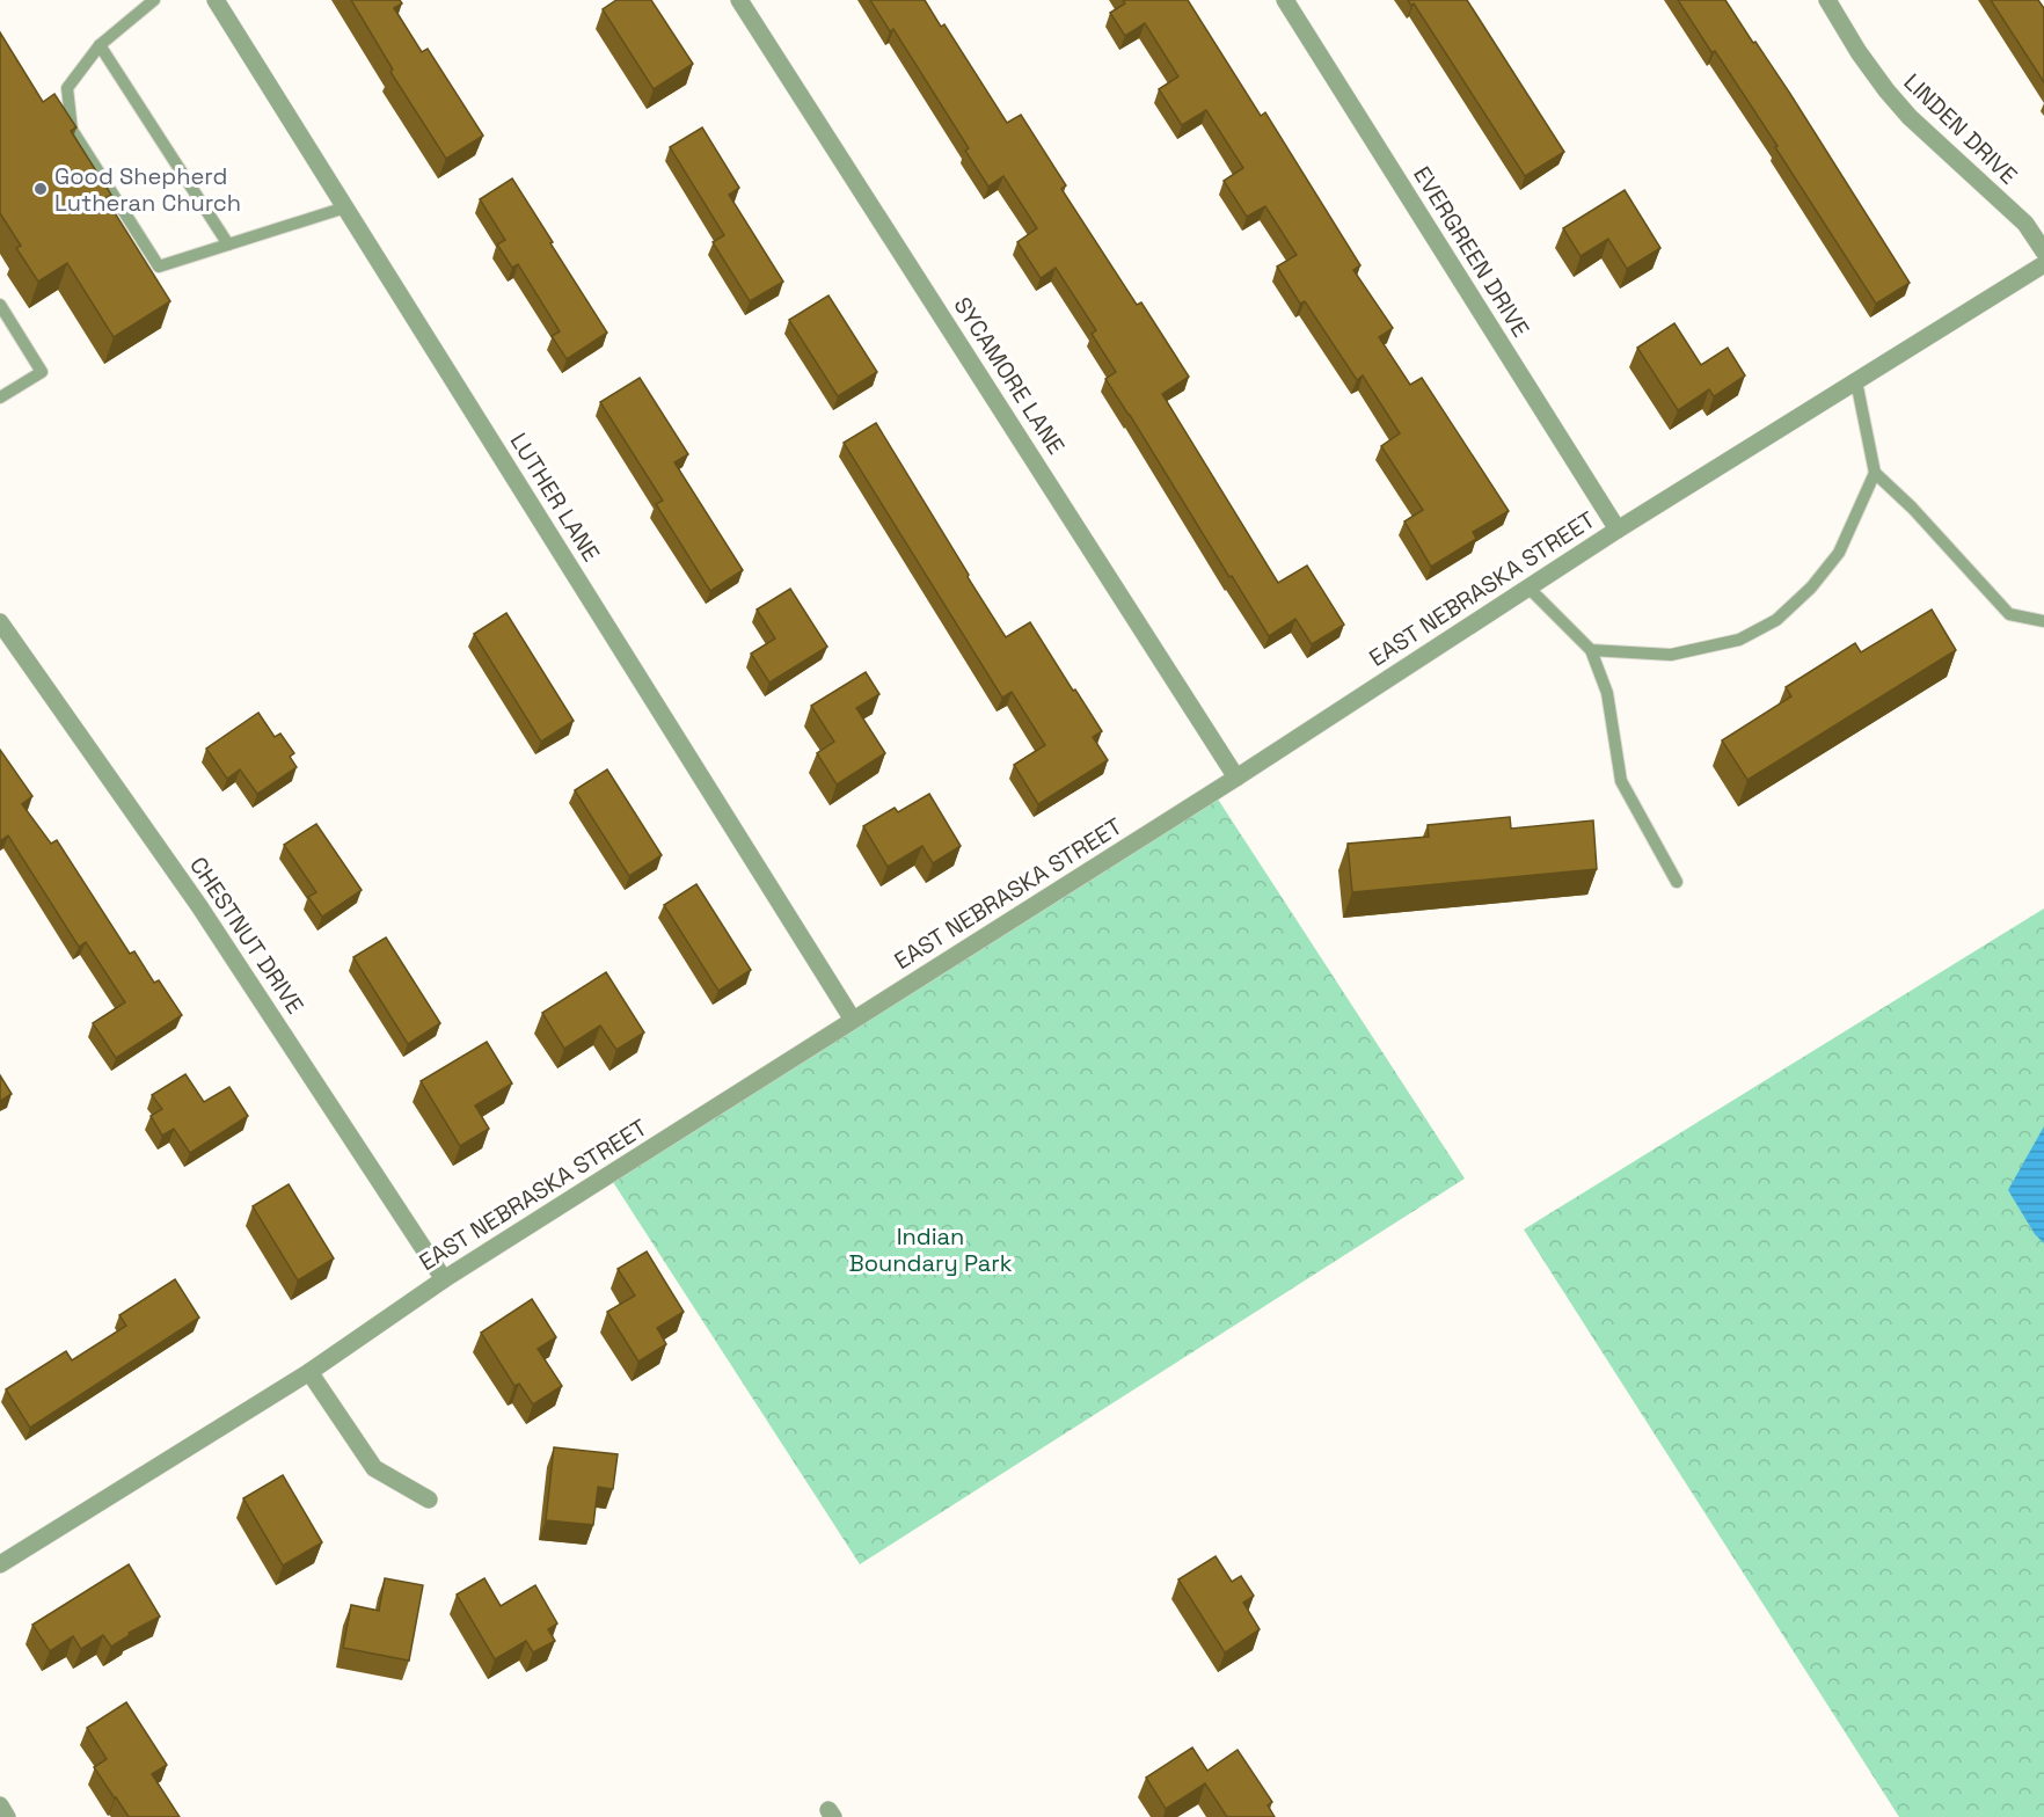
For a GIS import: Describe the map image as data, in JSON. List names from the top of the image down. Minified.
{"streets":{"street":["LINDEN DRIVE","EVERGREEN DRIVE","SYCAMORE LANE","LUTHER LANE","EAST NEBRASKA STREET","CHESTNUT DRIVE"]},"crossings":[["EVERGREEN DRIVE","EAST NEBRASKA STREET"],["SYCAMORE LANE","EAST NEBRASKA STREET"],["LUTHER LANE","EAST NEBRASKA STREET"],["EAST NEBRASKA STREET","CHESTNUT DRIVE"]],"parks":["Indian Boundary Park"],"places":["Good Shepherd Lutheran Church"]}
